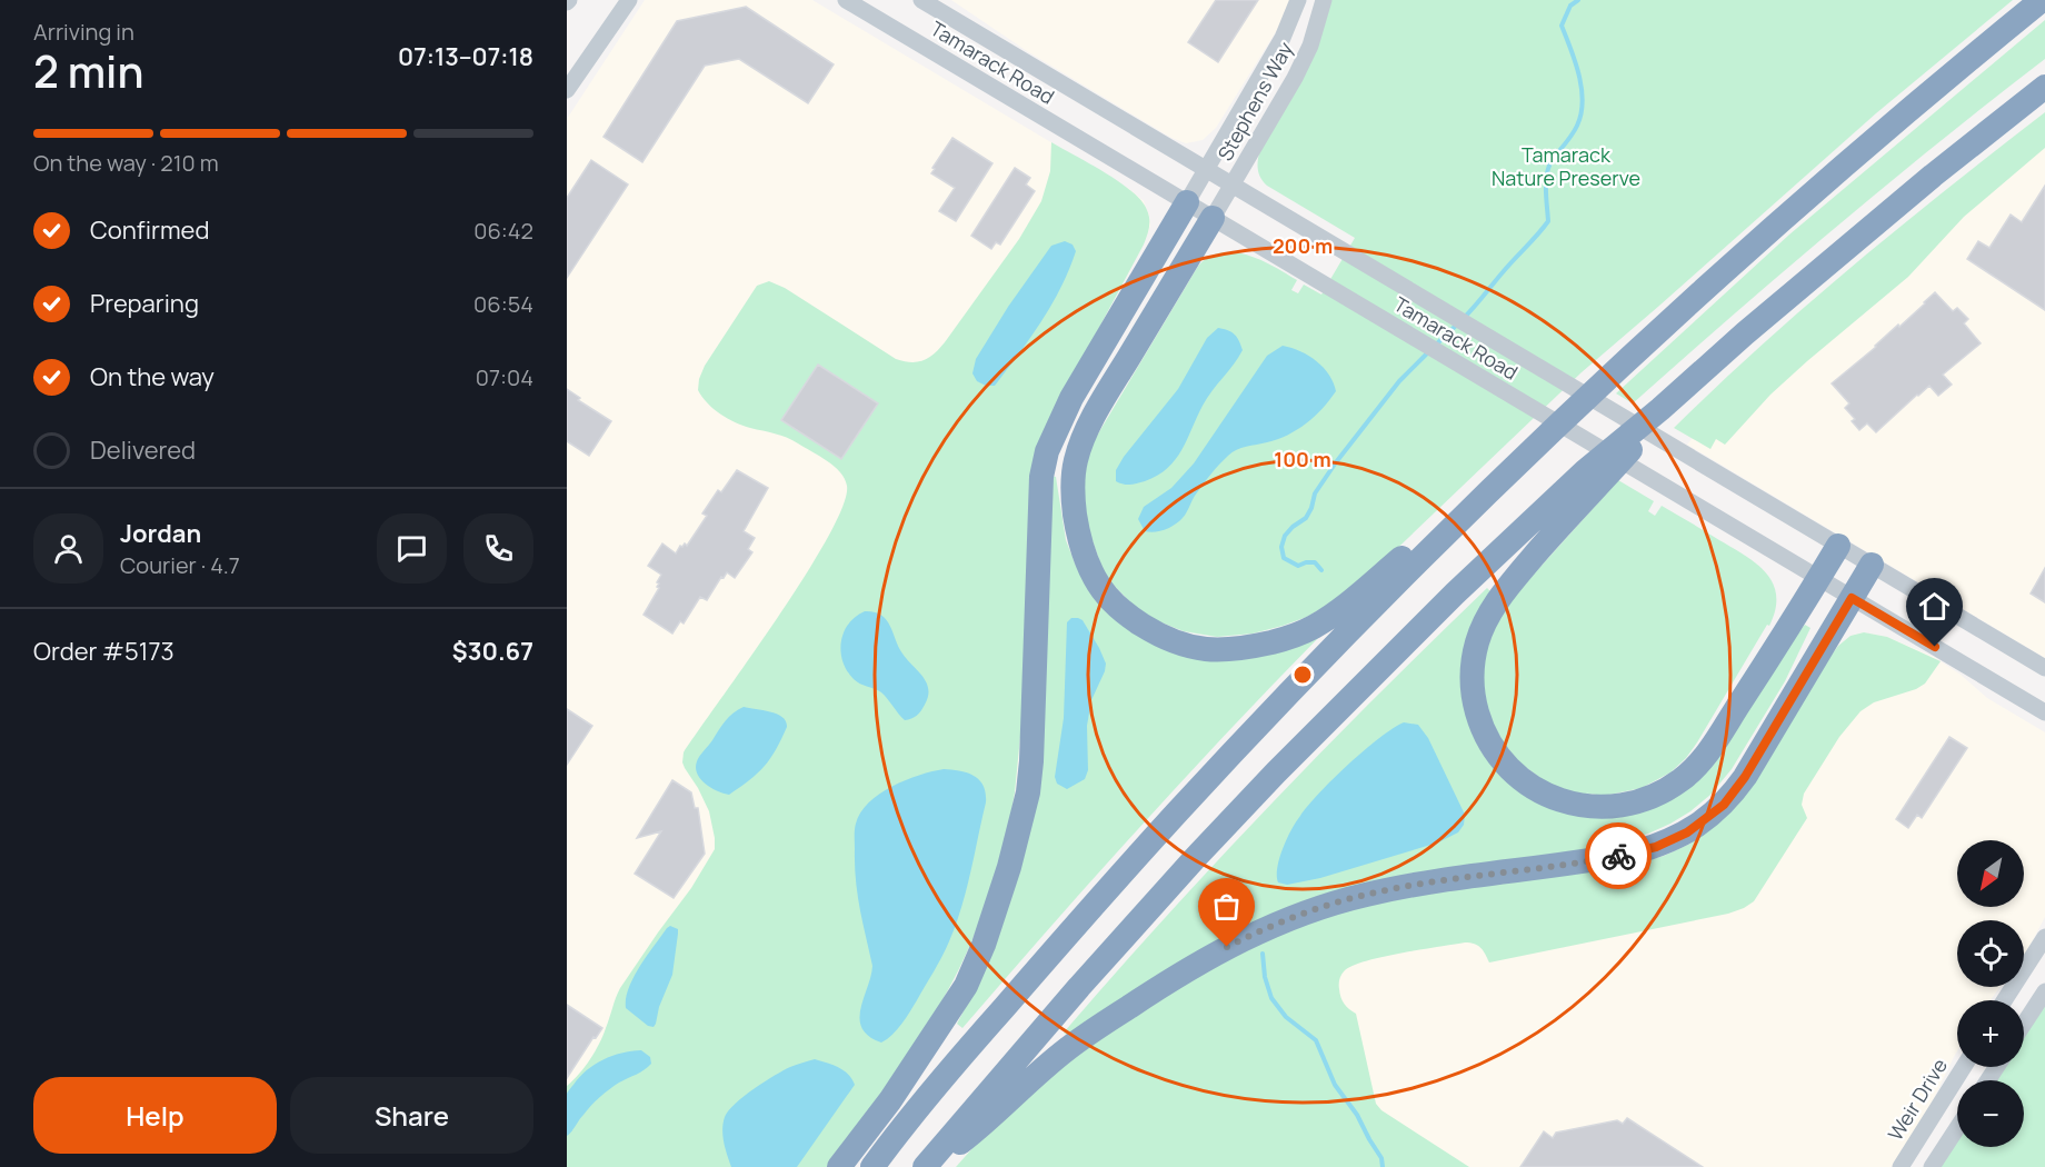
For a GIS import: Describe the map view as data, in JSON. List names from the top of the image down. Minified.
{"streets":{"street":["Tamarack Road","Stephens Way","Weir Drive"]},"crossings":[["Tamarack Road","Stephens Way"]],"parks":["Tamarack Nature Preserve"],"north":"bottom left","page":{"heading":["2 min","Arriving in","07:13–07:18"],"panel":["Jordan","Courier · 4.7","Order #5173","$30.67"],"bar":"On the way · 210 m","list":[["Confirmed","06:42"],["Preparing","06:54"],["On the way","07:04"],"Delivered"],"map_buttons":["+","−"],"buttons":["Help","Share"]},"rings":["200 m","100 m"]}
